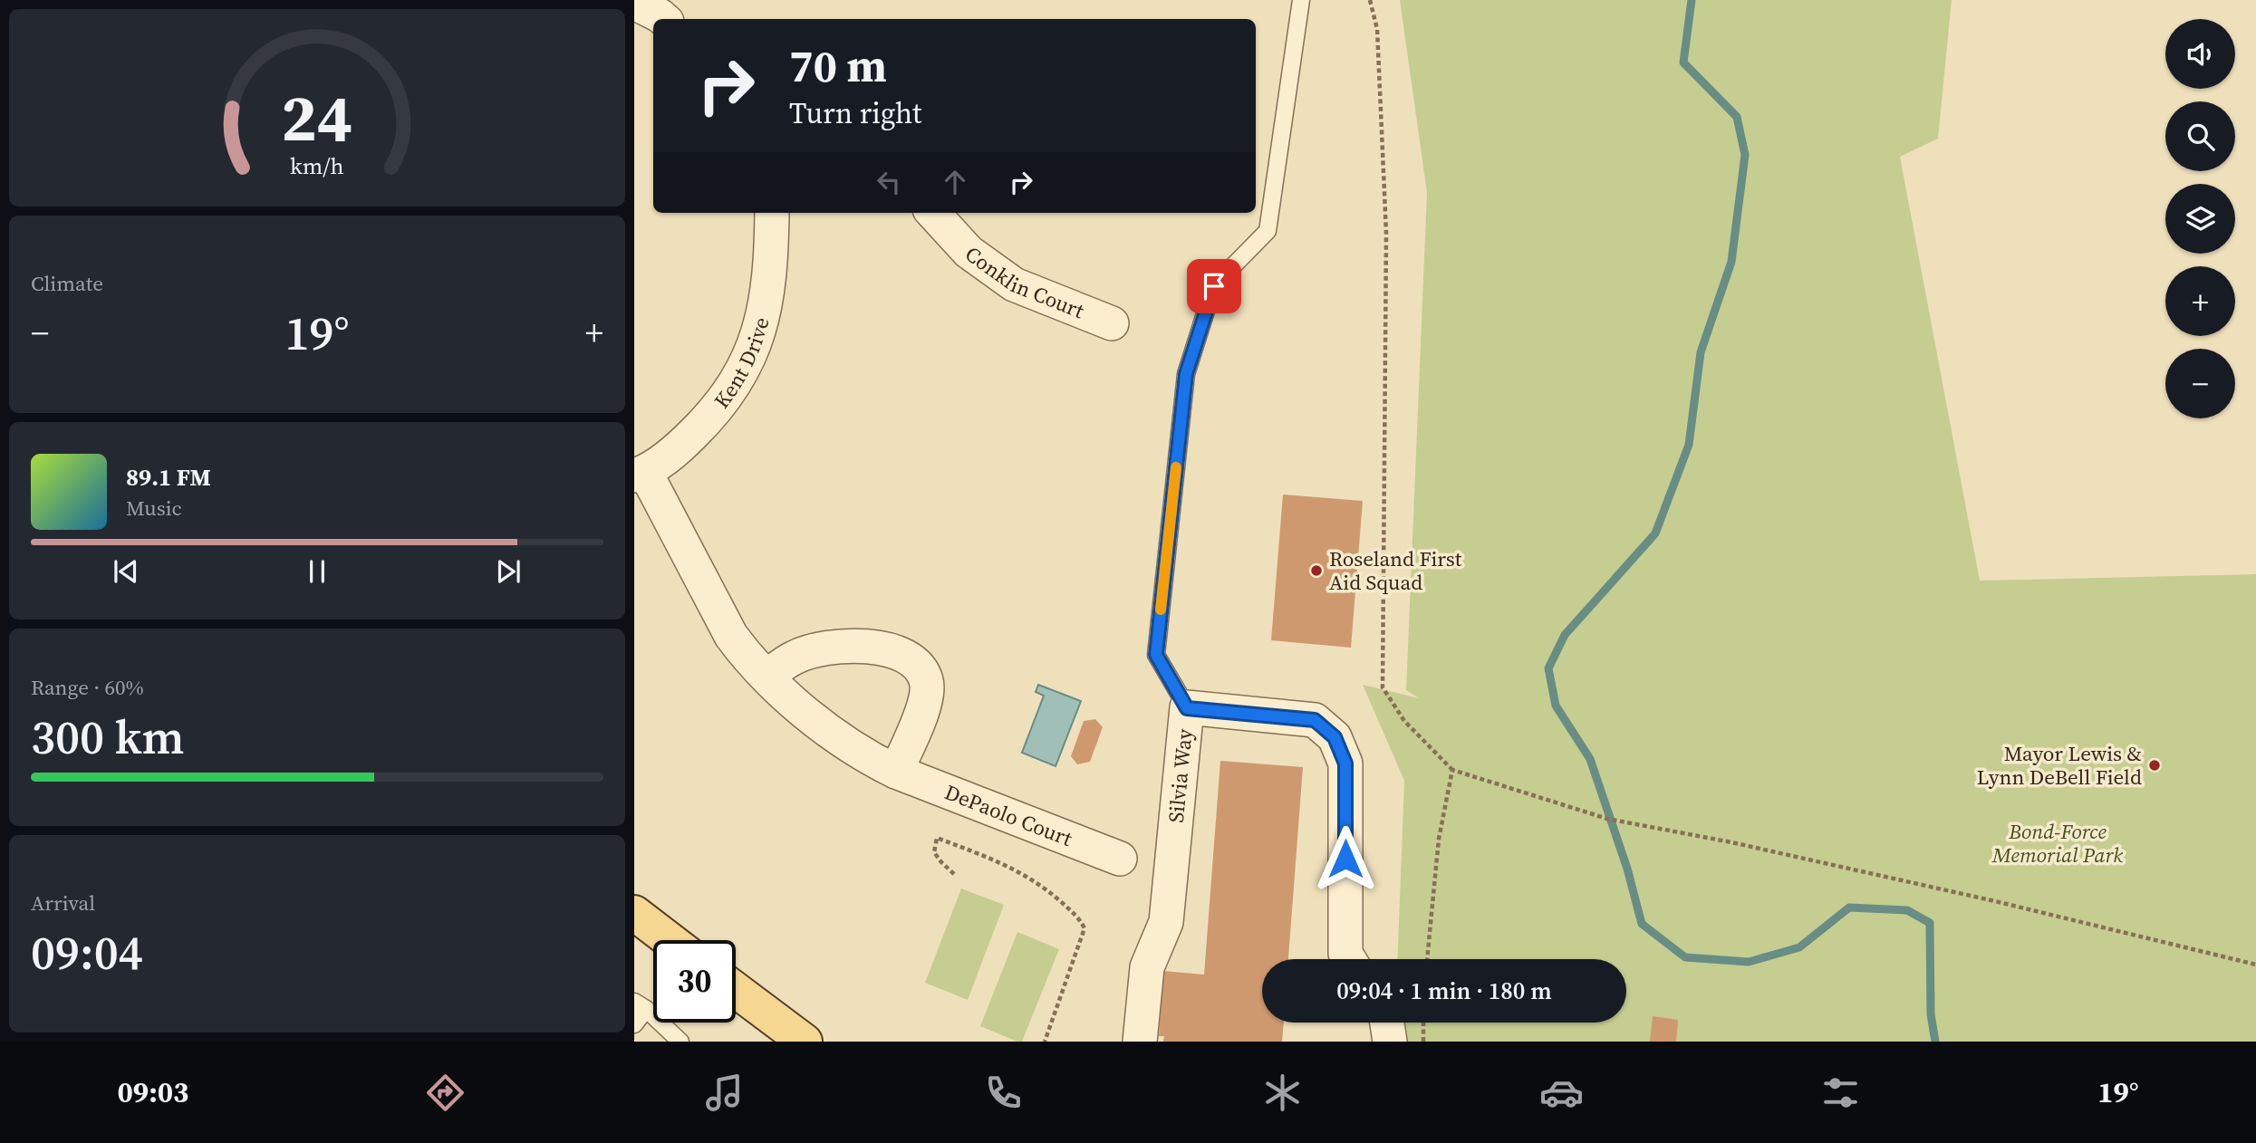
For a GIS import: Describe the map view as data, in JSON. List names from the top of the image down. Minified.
{"streets":{"street":["Conklin Court","Kent Drive","Silvia Way","DePaolo Court"]},"crossings":[["Kent Drive","DePaolo Court"]],"parks":["Bond-Force Memorial Park"],"places":["Roseland First Aid Squad","Mayor Lewis & Lynn DeBell Field"],"page":{"map_buttons":["+","−"],"turn":["70 m","Turn right"],"tile":["Climate",["Range · 60%","300 km"],["Arrival","09:04"]],"heat":["−","19°","+"],"song":["89.1 FM","Music"],"limit":"30","trip":"09:04 · 1 min · 180 m","tabs":["09:03","19°"],"gauge":["24","km/h"]}}
